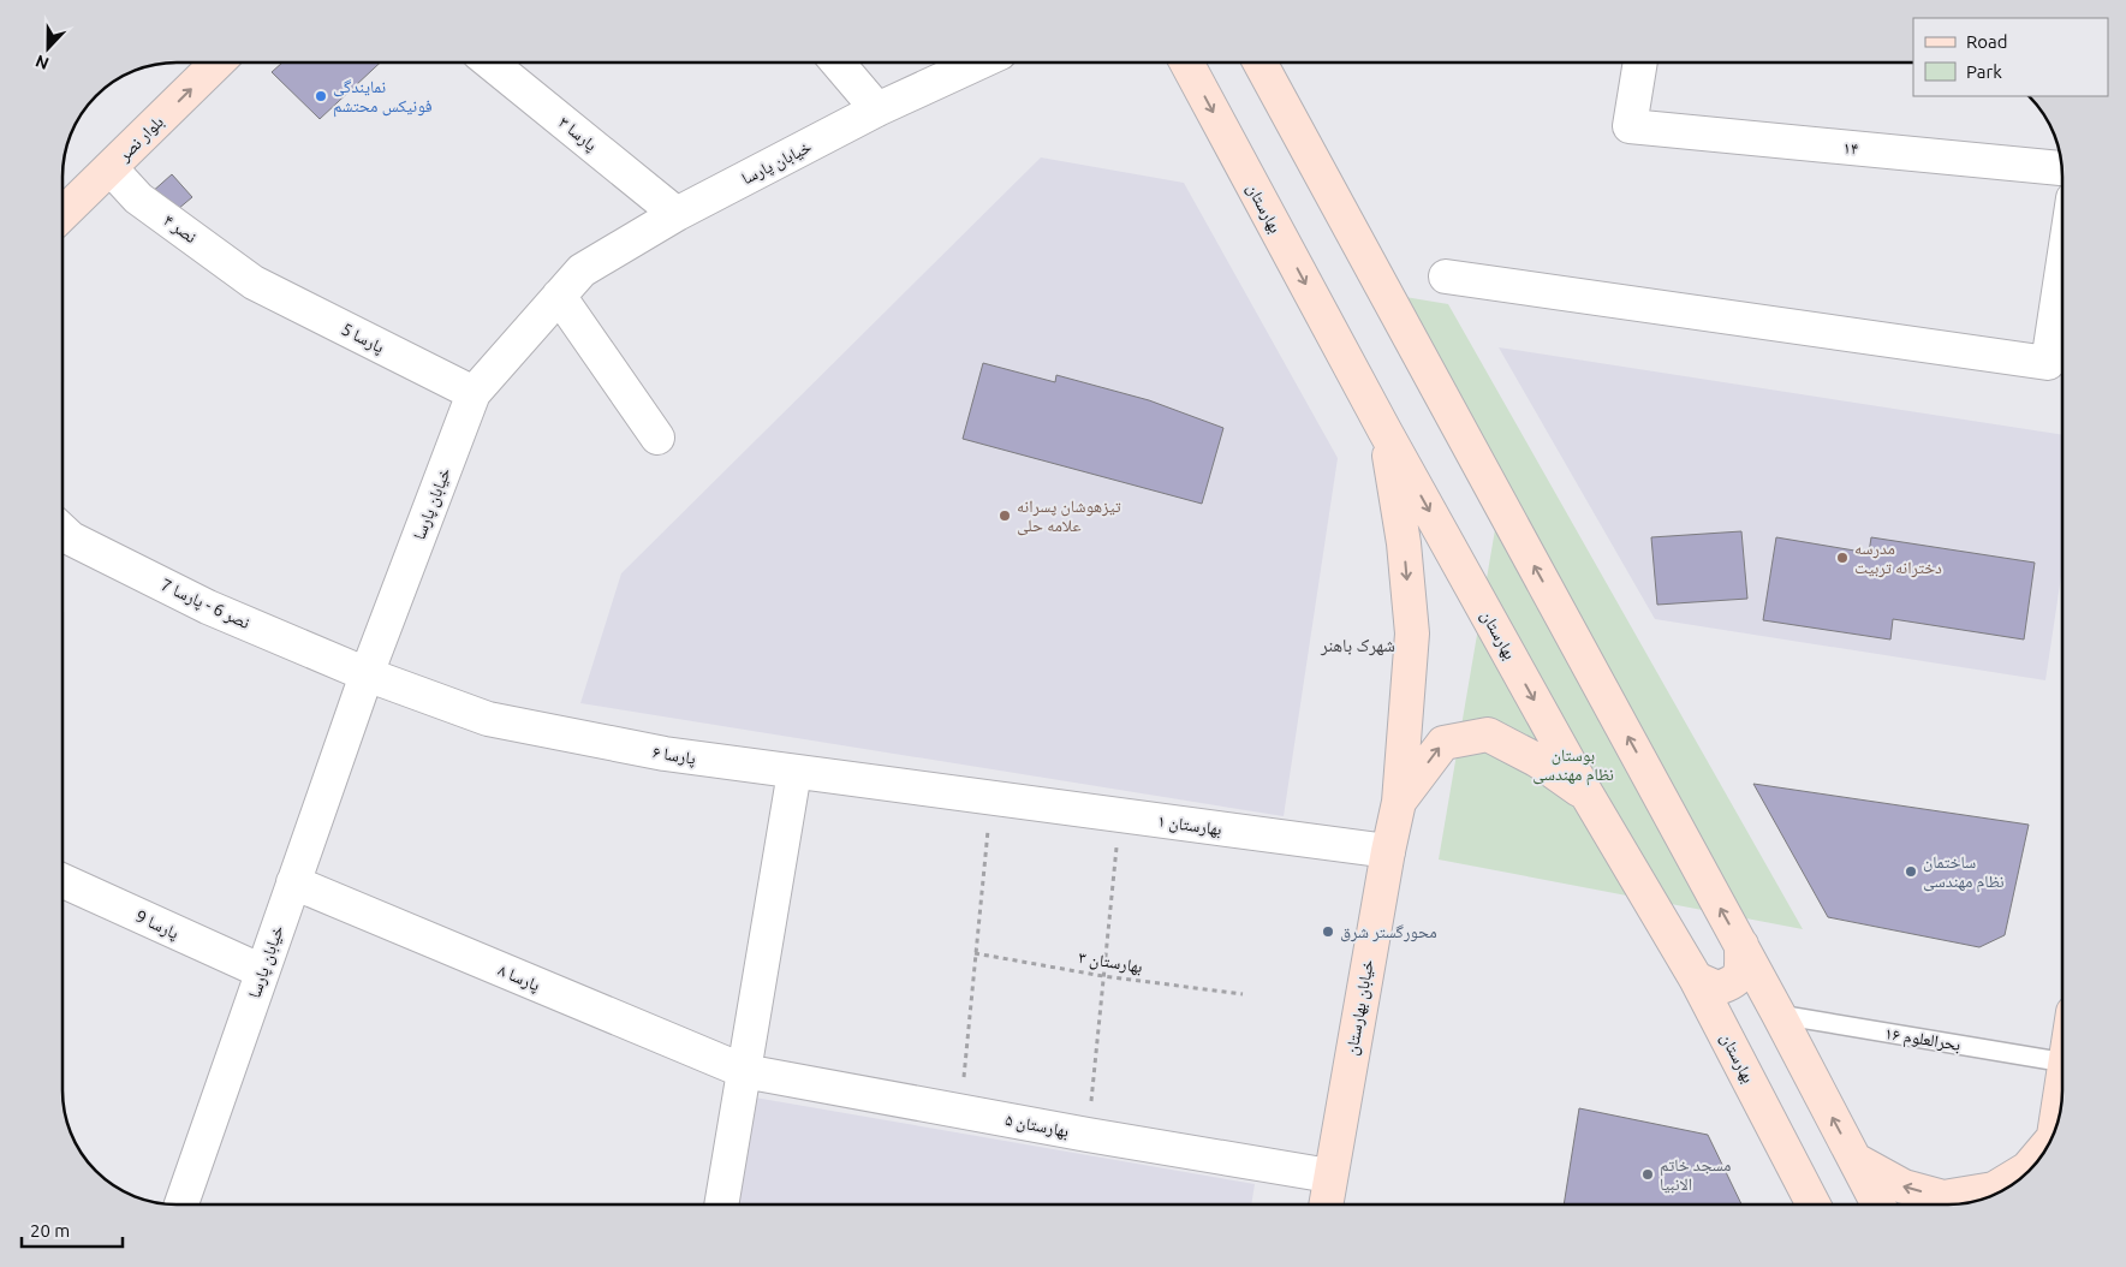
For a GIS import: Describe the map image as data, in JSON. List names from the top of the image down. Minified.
{"streets":{"street":["پارسا ۳","بلوار نصر","۱۴","خیابان پارسا","بهارستان","نصر ۴","پارسا 5","نصر 6 - پارسا 7","پارسا ۶","بهارستان ۱","پارسا 9","۸ پارسا","خیابان بهارستان","بهارستان ۵"],"lane":["بحرالعلوم ۱۶"],"path":["بهارستان ۳"]},"crossings":[["پارسا ۳","خیابان پارسا"],["بلوار نصر","نصر ۴"],["خیابان پارسا","پارسا 5"],["خیابان پارسا","نصر 6 - پارسا 7"],["خیابان پارسا","پارسا ۶"],["خیابان پارسا","پارسا 9"],["خیابان پارسا","۸ پارسا"],["بهارستان","خیابان بهارستان"],["نصر ۴","پارسا 5"],["نصر 6 - پارسا 7","پارسا ۶"],["پارسا ۶","بهارستان ۱"],["بهارستان ۱","خیابان بهارستان"],["۸ پارسا","بهارستان ۵"],["خیابان بهارستان","بهارستان ۵"]],"one_way":["بلوار نصر","خیابان بهارستان"],"districts":["شهرک باهنر"],"parks":["بوستان نظام مهندسی"],"places":["نمایندگی فونیکس محتشم","تیزهوشان پسرانه علامه حلی","مدرسه دخترانه تربیت","ساختمان نظام مهندسی","محورگستر شرق","مسجد خاتم الانبیا"],"legend":["Road","Park"],"scale_bar":"20 m","north":"bottom"}
